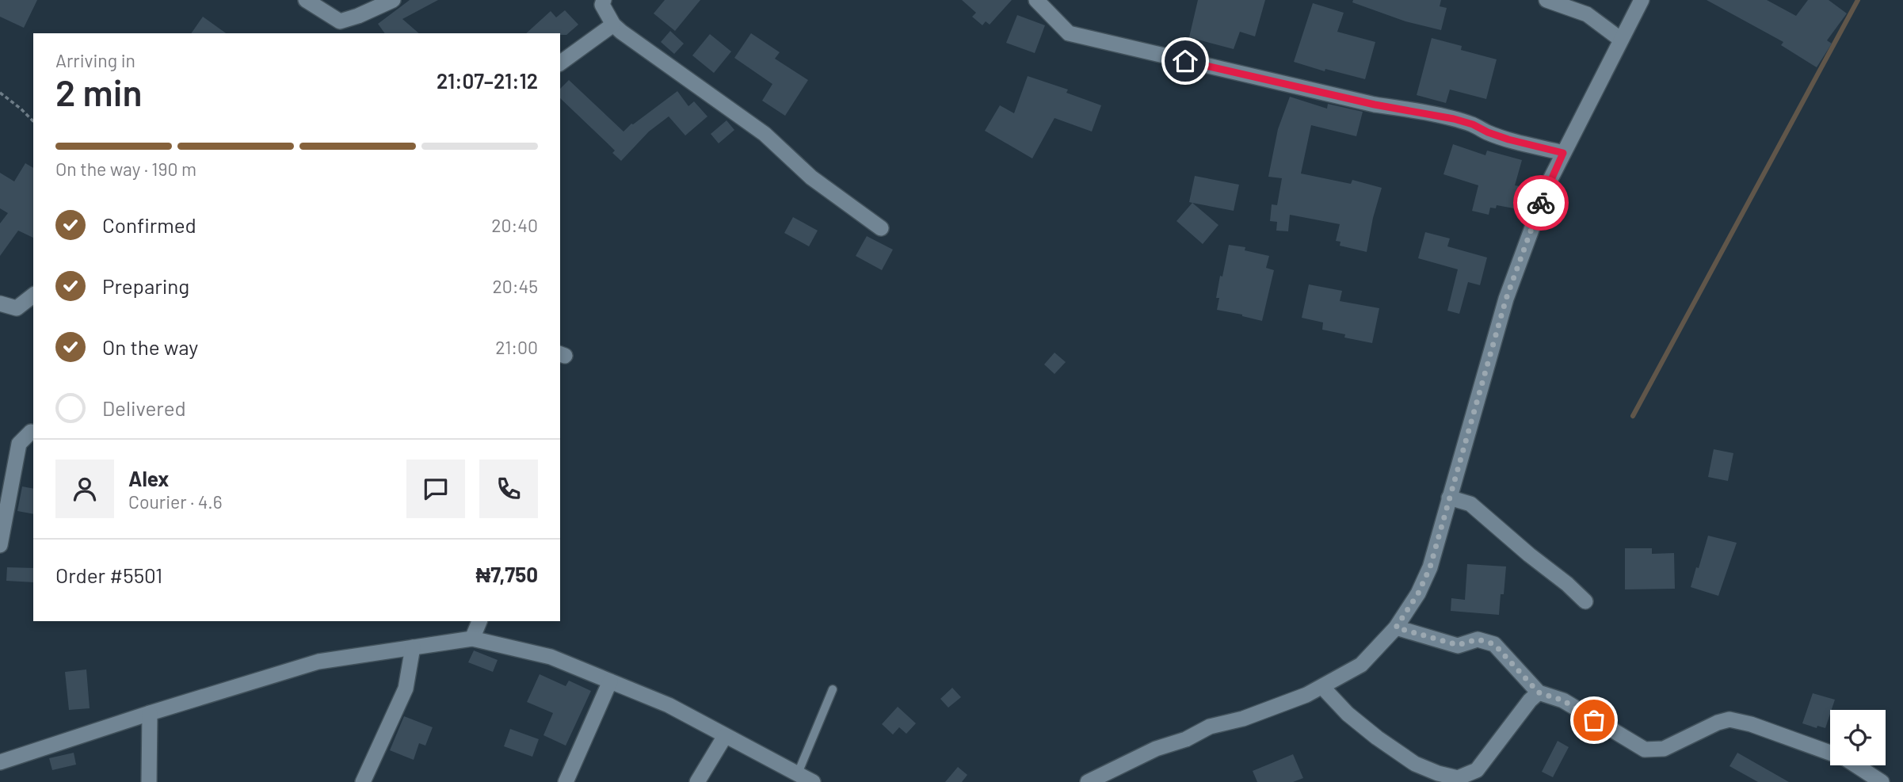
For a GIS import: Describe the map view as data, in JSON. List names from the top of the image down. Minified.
{"page":{"heading":["2 min","Arriving in","21:07–21:12"],"panel":["Alex","Courier · 4.6","Order #5501","₦7,750"],"bar":"On the way · 190 m","list":[["Confirmed","20:40"],["Preparing","20:45"],["On the way","21:00"],"Delivered"]}}
